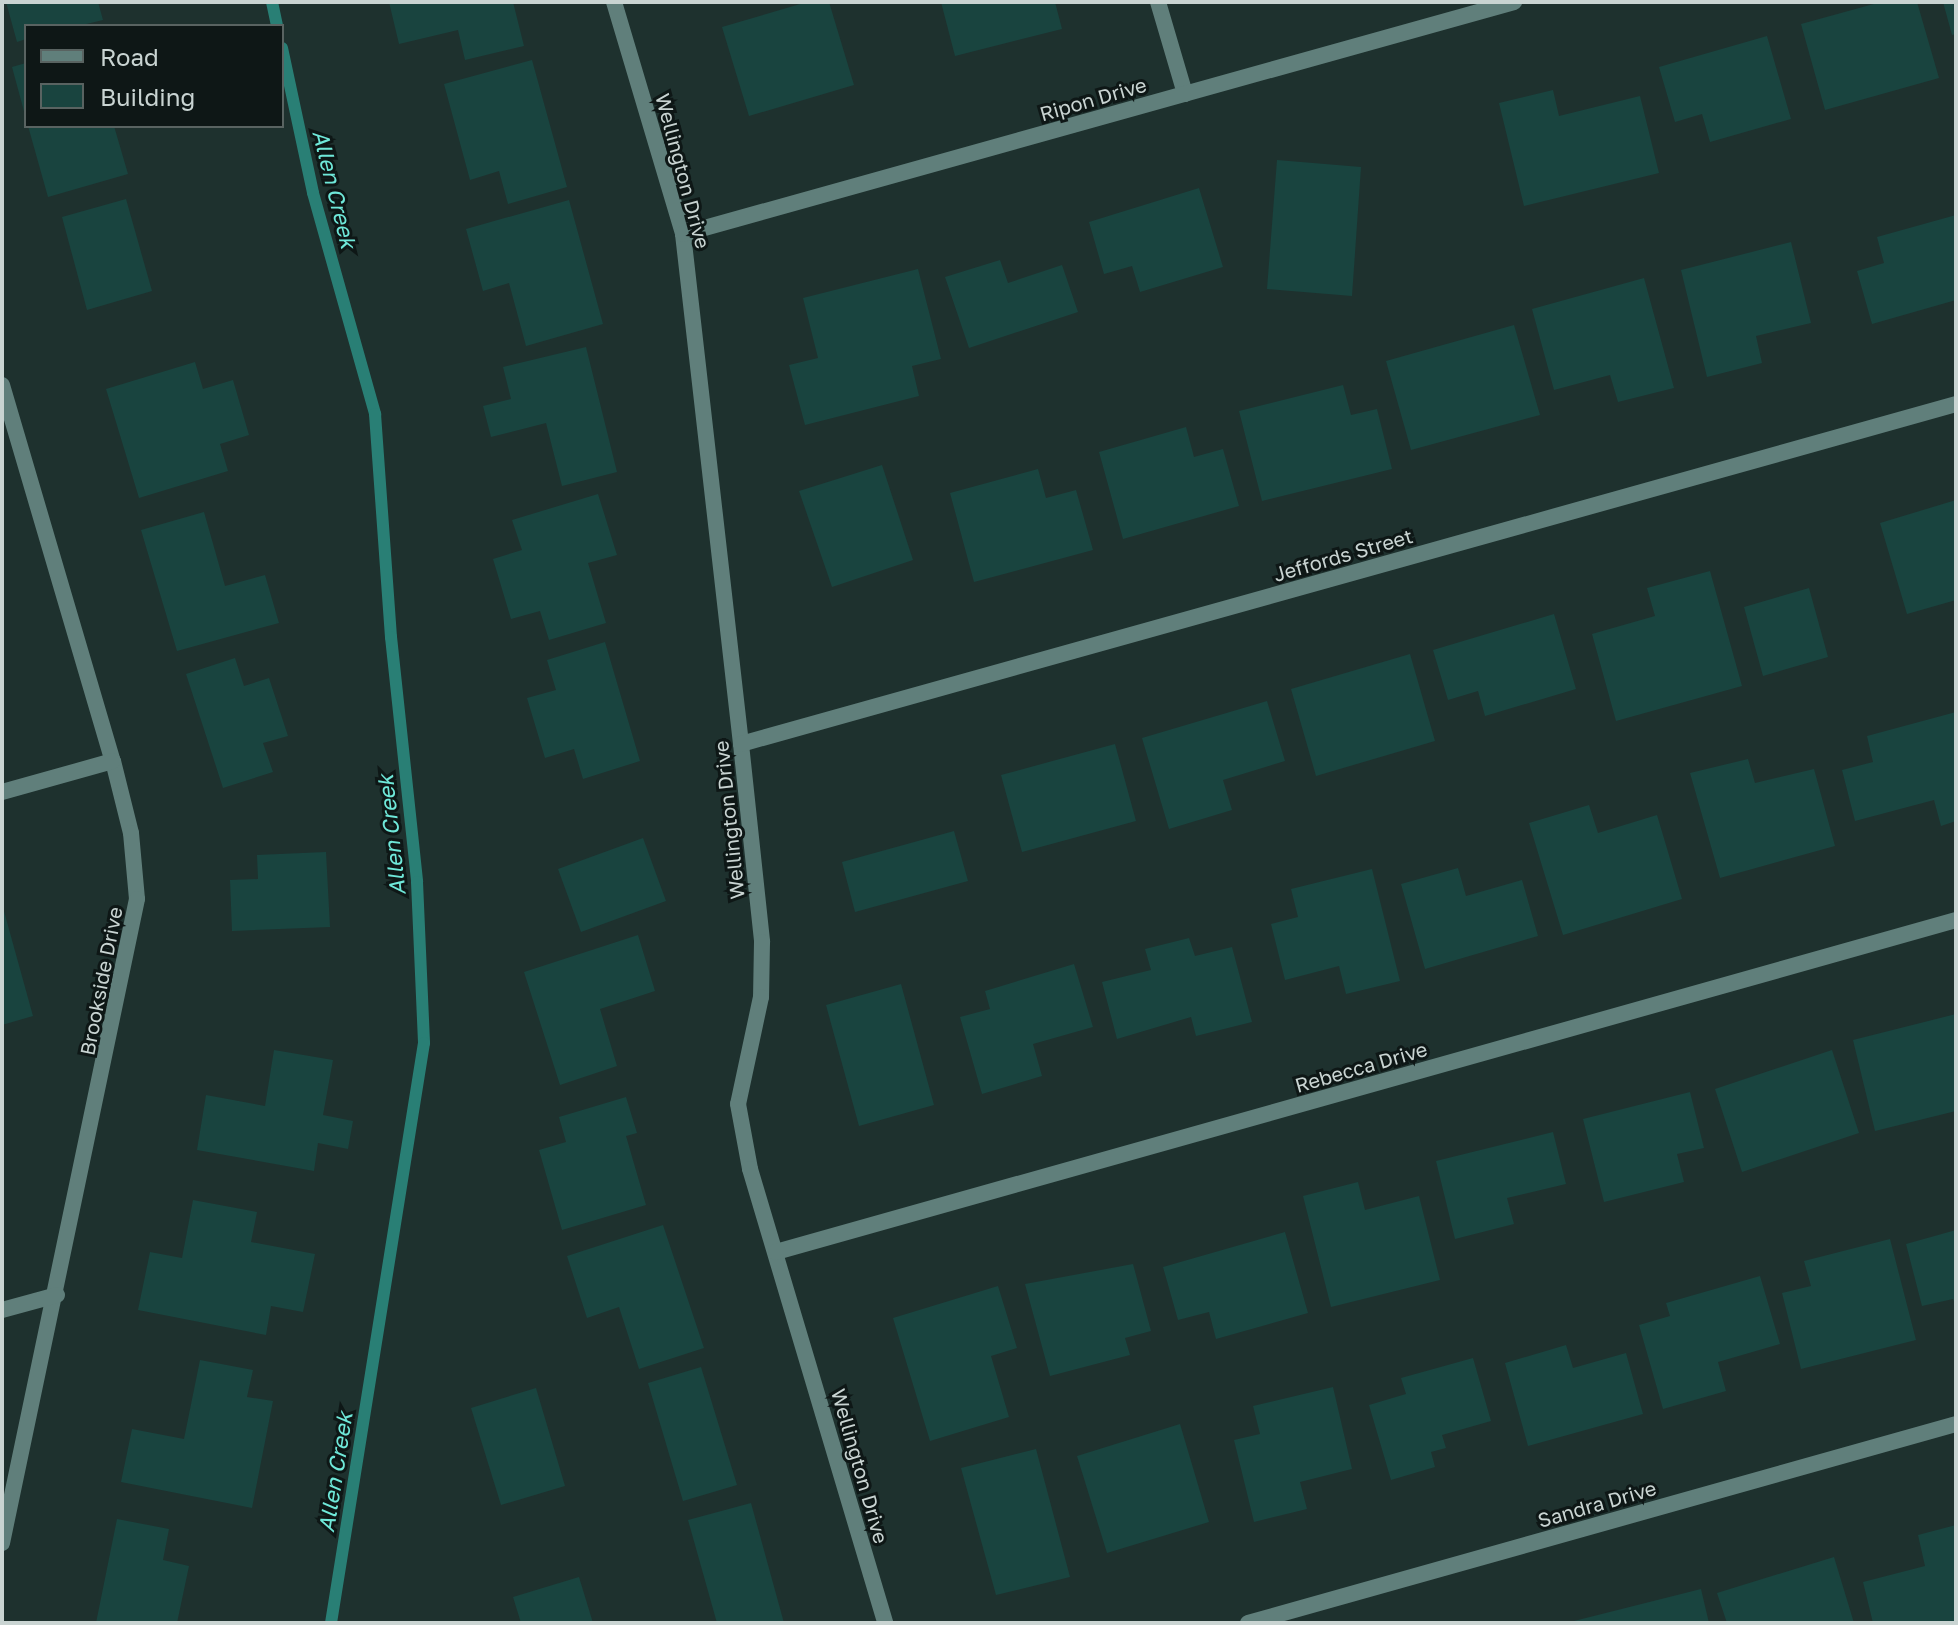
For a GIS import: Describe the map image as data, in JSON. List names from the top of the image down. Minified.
{"streets":{"street":["Ripon Drive","Wellington Drive","Jeffords Street","Brookside Drive","Rebecca Drive","Sandra Drive"]},"crossings":[["Ripon Drive","Wellington Drive"],["Wellington Drive","Jeffords Street"],["Wellington Drive","Rebecca Drive"]],"water":["Allen Creek"],"legend":["Road","Building"]}
